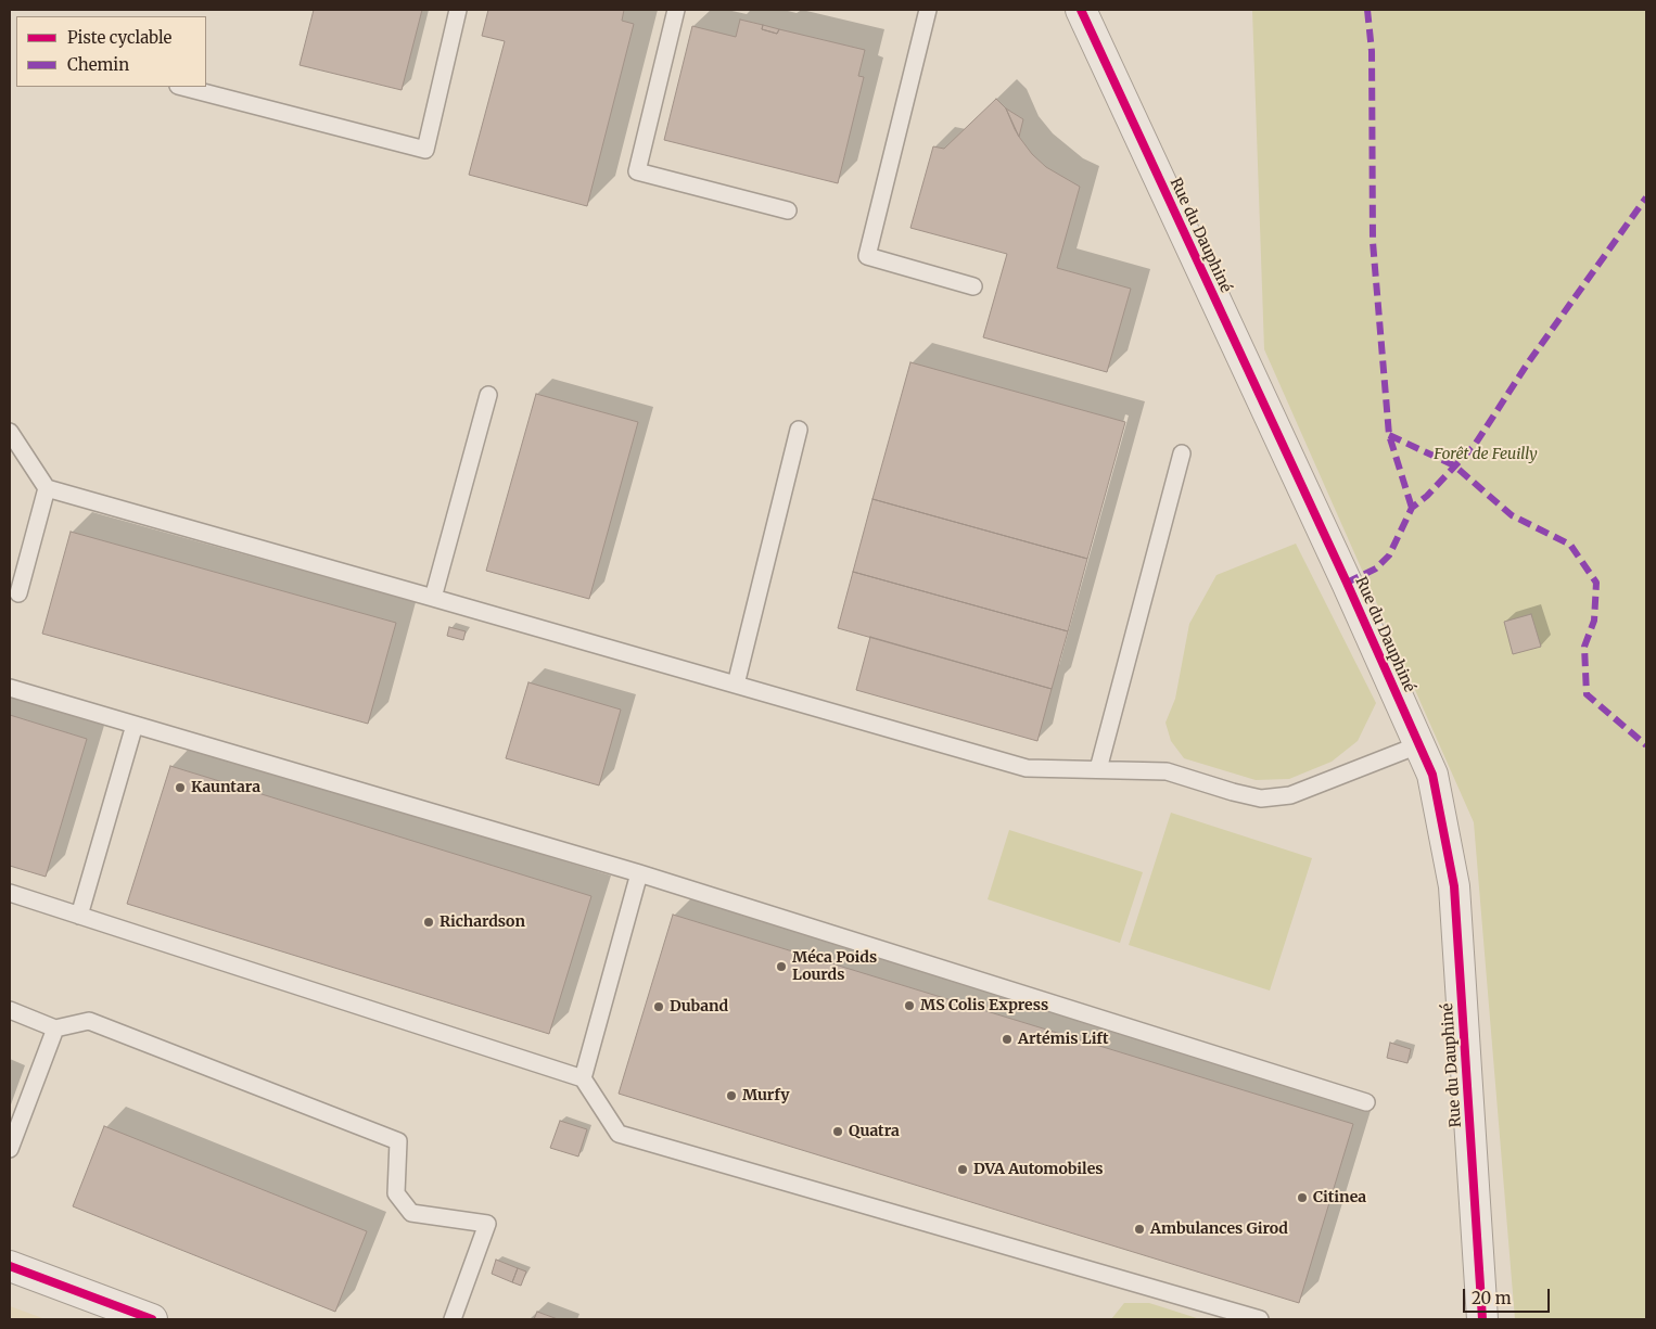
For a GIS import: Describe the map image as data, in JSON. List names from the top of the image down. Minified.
{"streets":{"street":["Rue du Dauphiné"]},"parks":["Forêt de Feuilly"],"places":["Kauntara","Richardson","Méca Poids Lourds","MS Colis Express","Duband","Artémis Lift","Murfy","Quatra","DVA Automobiles","Citinea","Ambulances Girod"],"legend":["Piste cyclable","Chemin"],"scale_bar":"20 m"}
